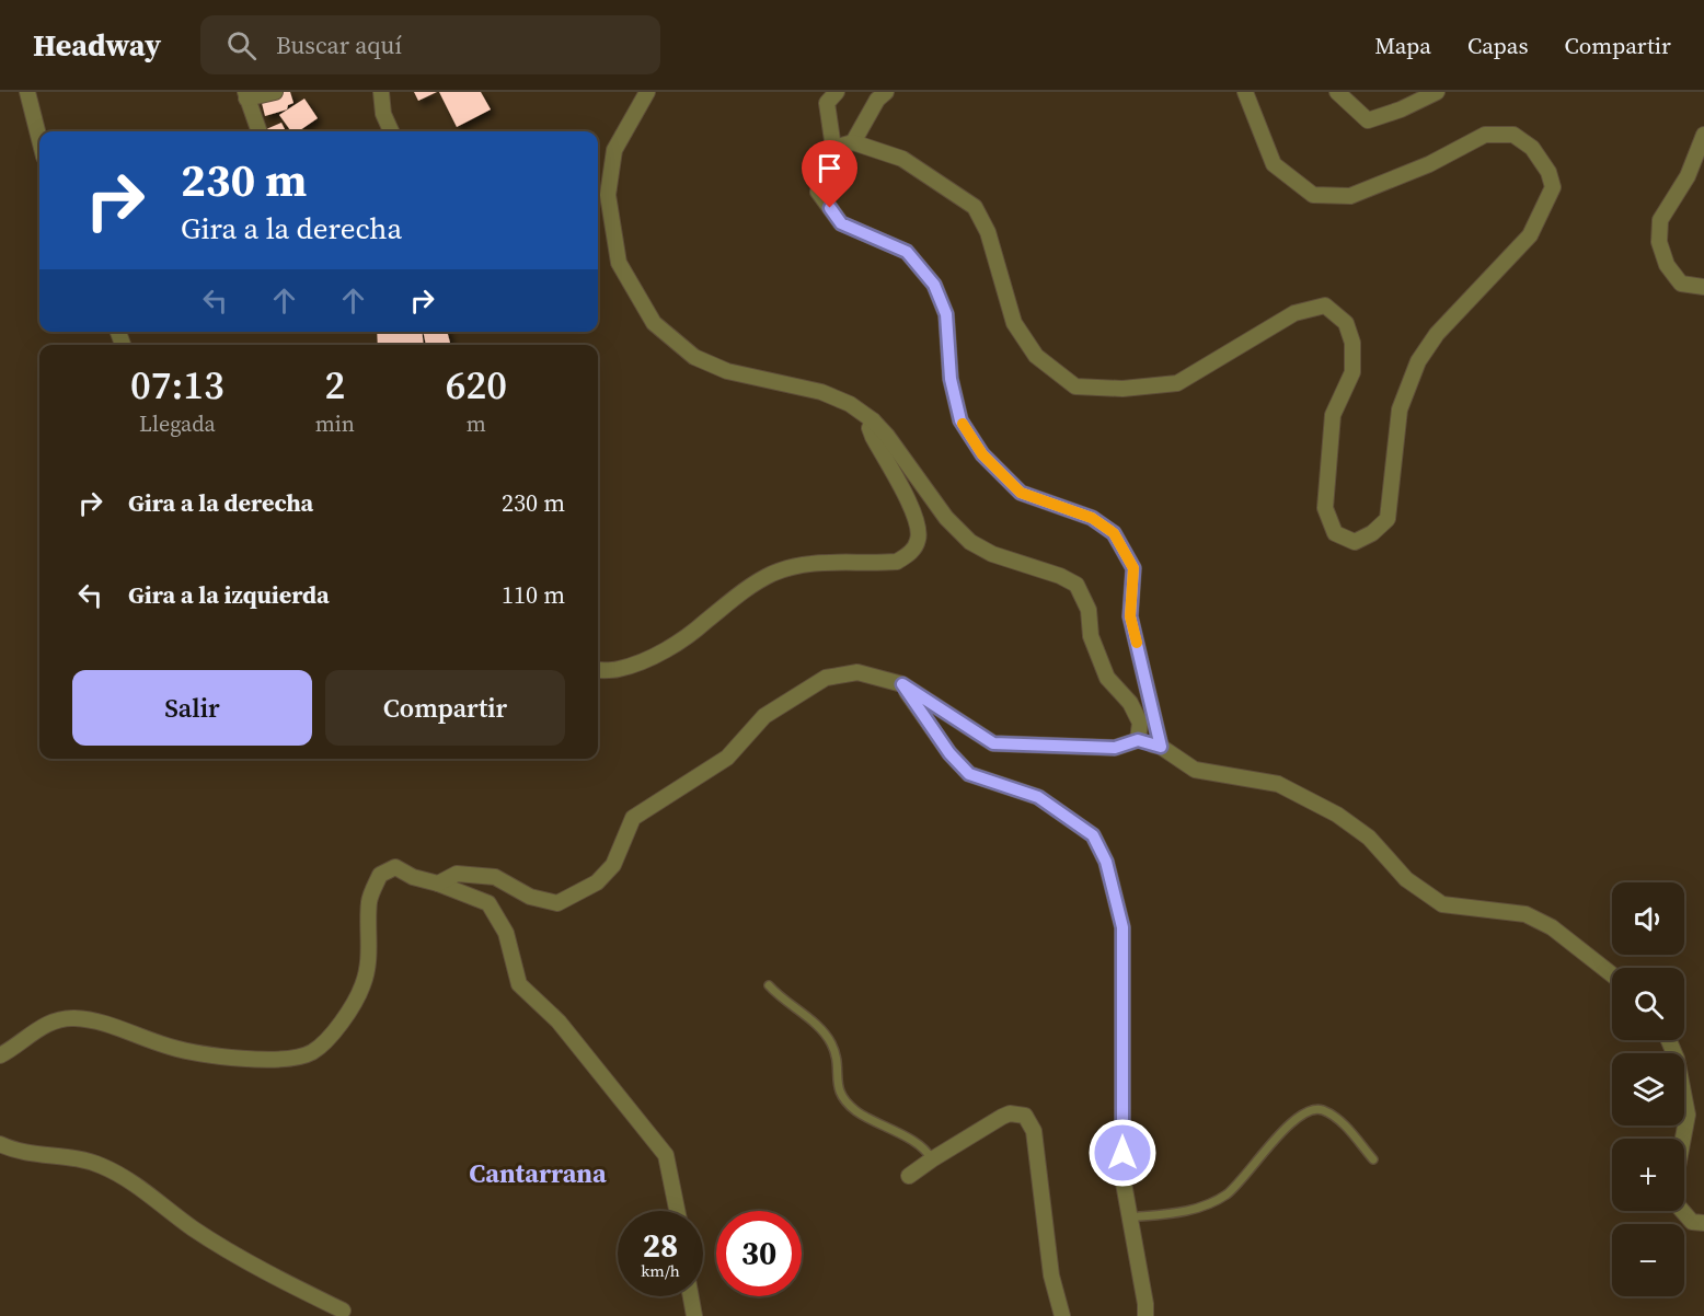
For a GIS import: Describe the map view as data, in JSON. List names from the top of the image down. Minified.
{"districts":["Cantarrana"],"page":{"header":"Headway","search":"Buscar aquí","nav":["Mapa","Capas","Compartir"],"turn":["230 m","Gira a la derecha"],"eta":["07:13","Llegada","2","min","620","m"],"list":[{"name":"Gira a la derecha","value":"230 m"},{"name":"Gira a la izquierda","value":"110 m"}],"buttons":["Salir","Compartir"],"map_buttons":["+","−"],"speed":"28 km/h","limit":"30"}}
